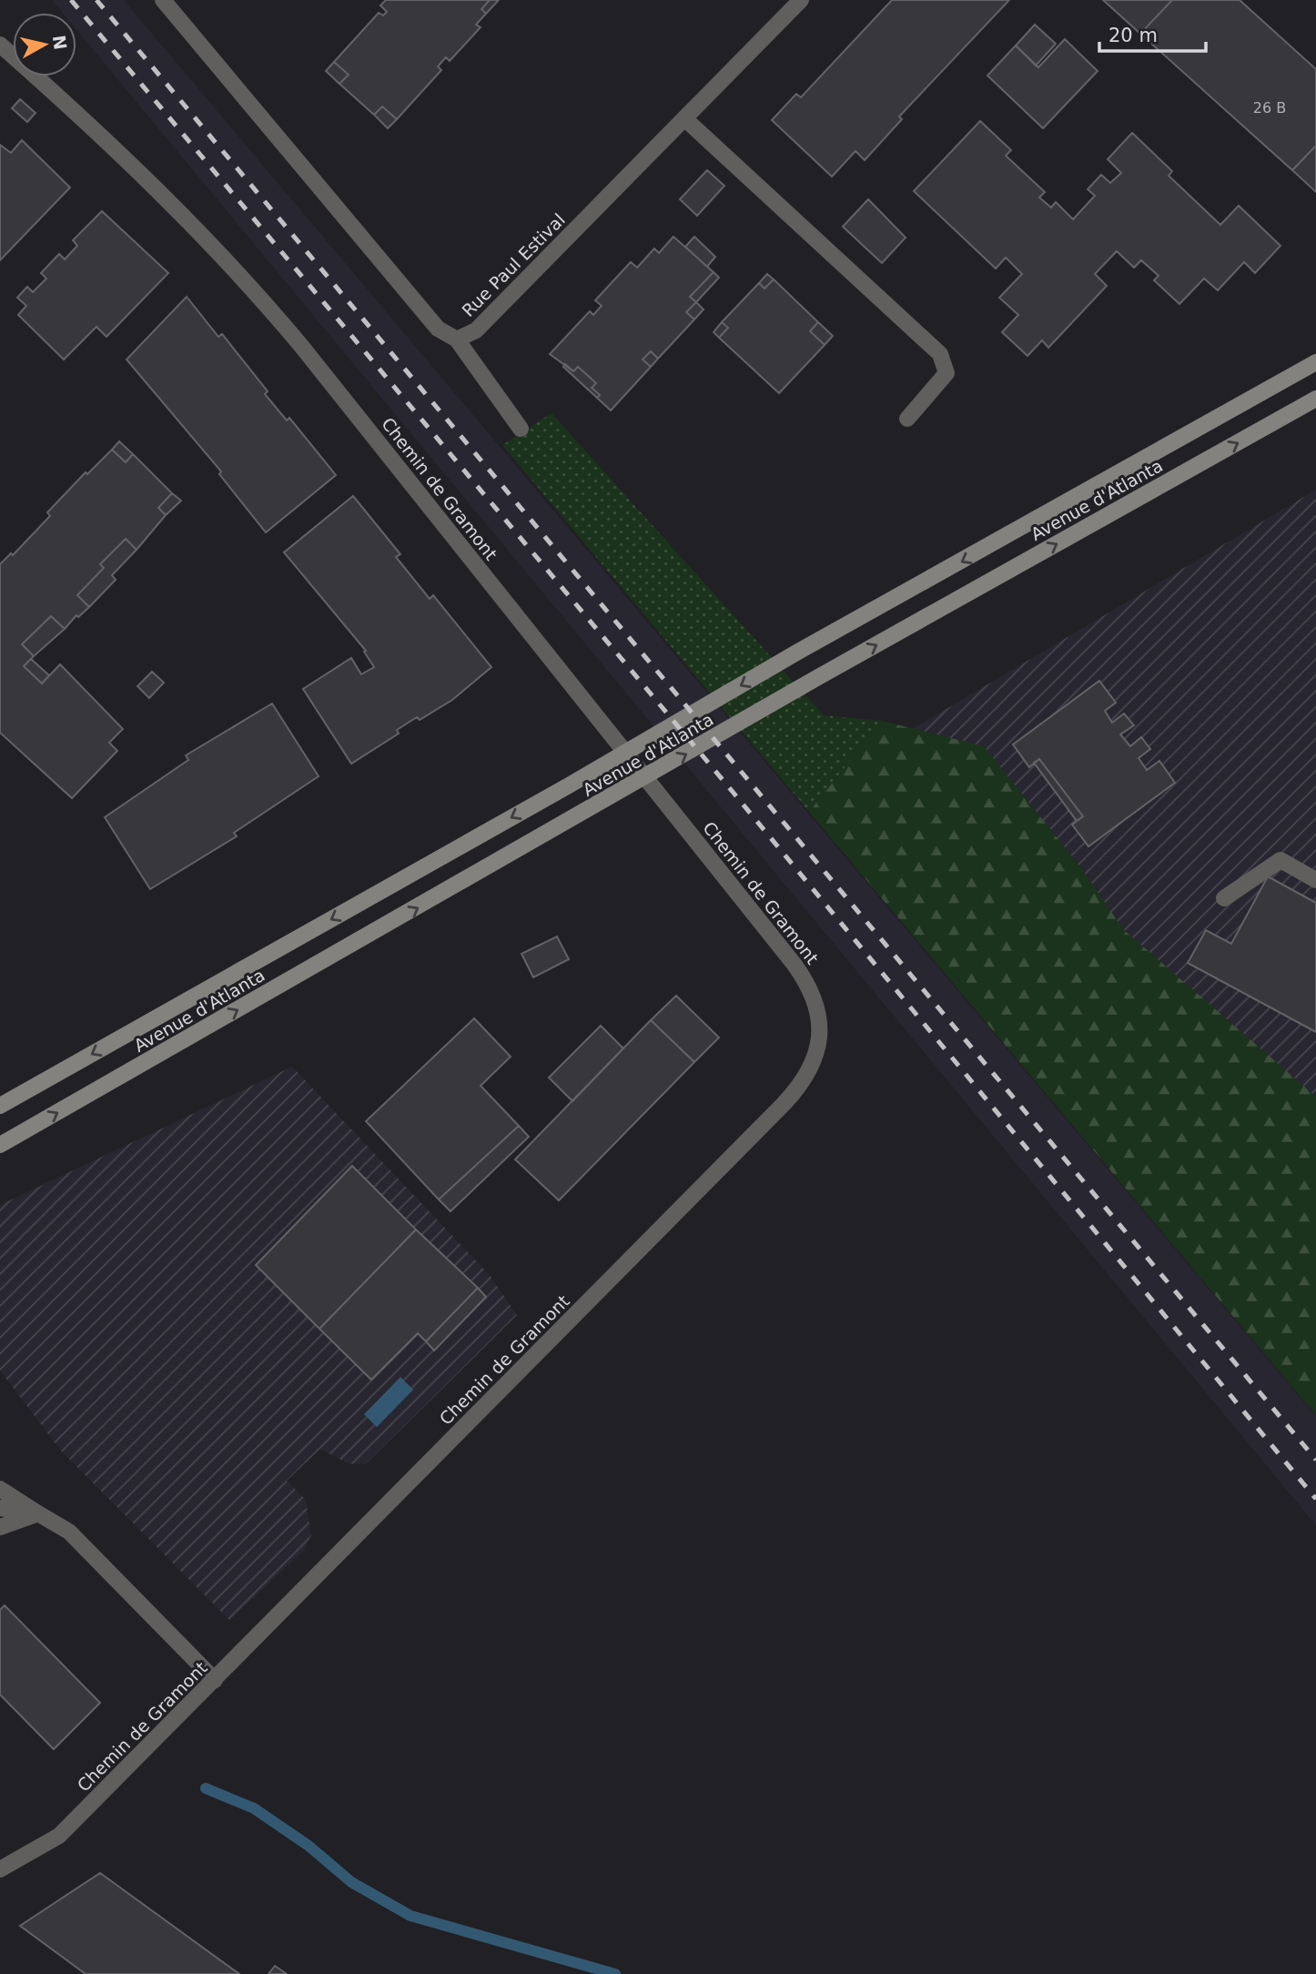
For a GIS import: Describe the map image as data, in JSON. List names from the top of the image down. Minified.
{"streets":{"main road":["Avenue d'Atlanta"],"street":["Rue Paul Estival","Chemin de Gramont"]},"house_numbers":["26 B"],"scale_bar":"20 m","north":"right"}
